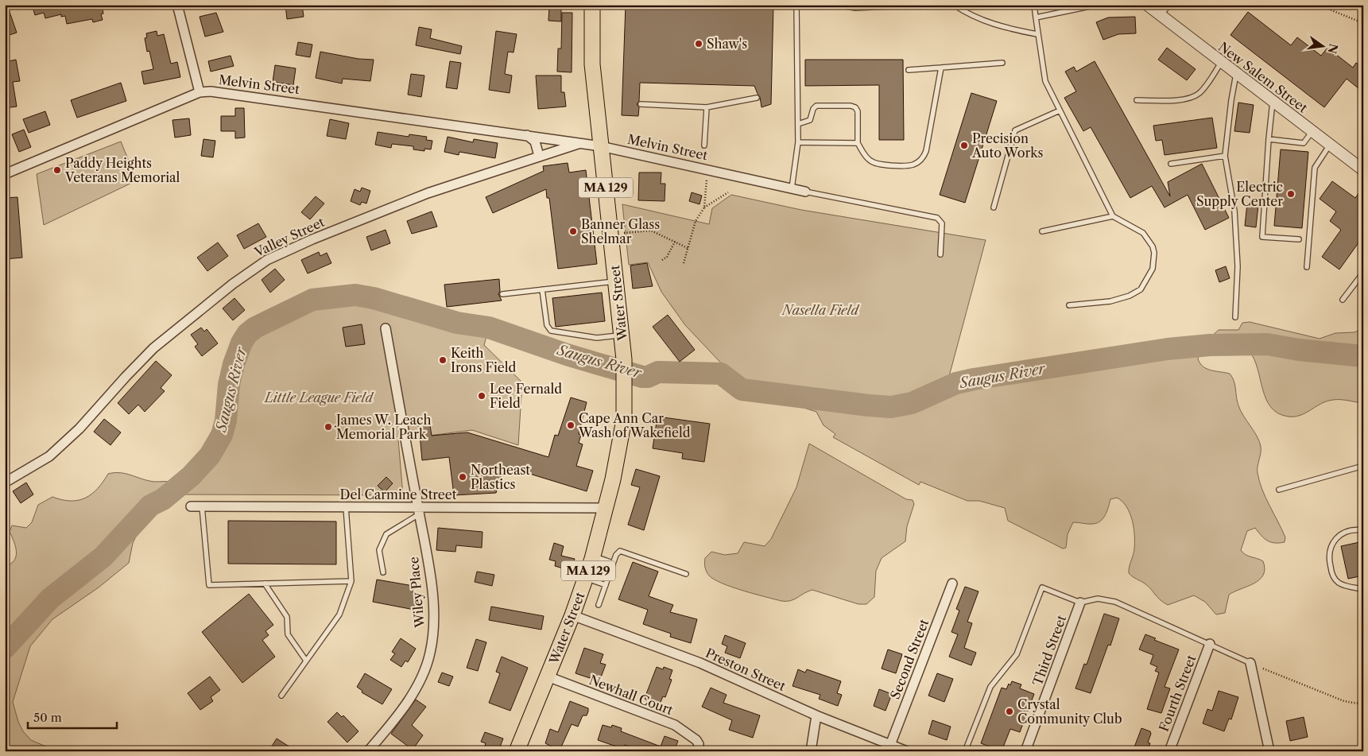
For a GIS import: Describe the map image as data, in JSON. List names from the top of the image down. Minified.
{"streets":{"main road":["MA 129","Water Street"],"street":["New Salem Street","Melvin Street","Valley Street","Del Carmine Street","Wiley Place","Third Street","Second Street","Preston Street","Fourth Street","Newhall Court"]},"crossings":[["Melvin Street","Valley Street"],["Melvin Street","Water Street"],["Water Street","Del Carmine Street"],["Water Street","Preston Street"],["Water Street","Newhall Court"],["Del Carmine Street","Wiley Place"],["Second Street","Preston Street"]],"water":["Saugus River"],"parks":["Nasella Field","Little League Field"],"places":["Shaw's","Precision Auto Works","Paddy Heights Veterans Memorial","Electric Supply Center","Banner Glass Shelmar","Keith Irons Field","Lee Fernald Field","Cape Ann Car Wash of Wakefield","James W. Leach Memorial Park","Northeast Plastics","Crystal Community Club"],"scale_bar":"50 m","north":"right"}
